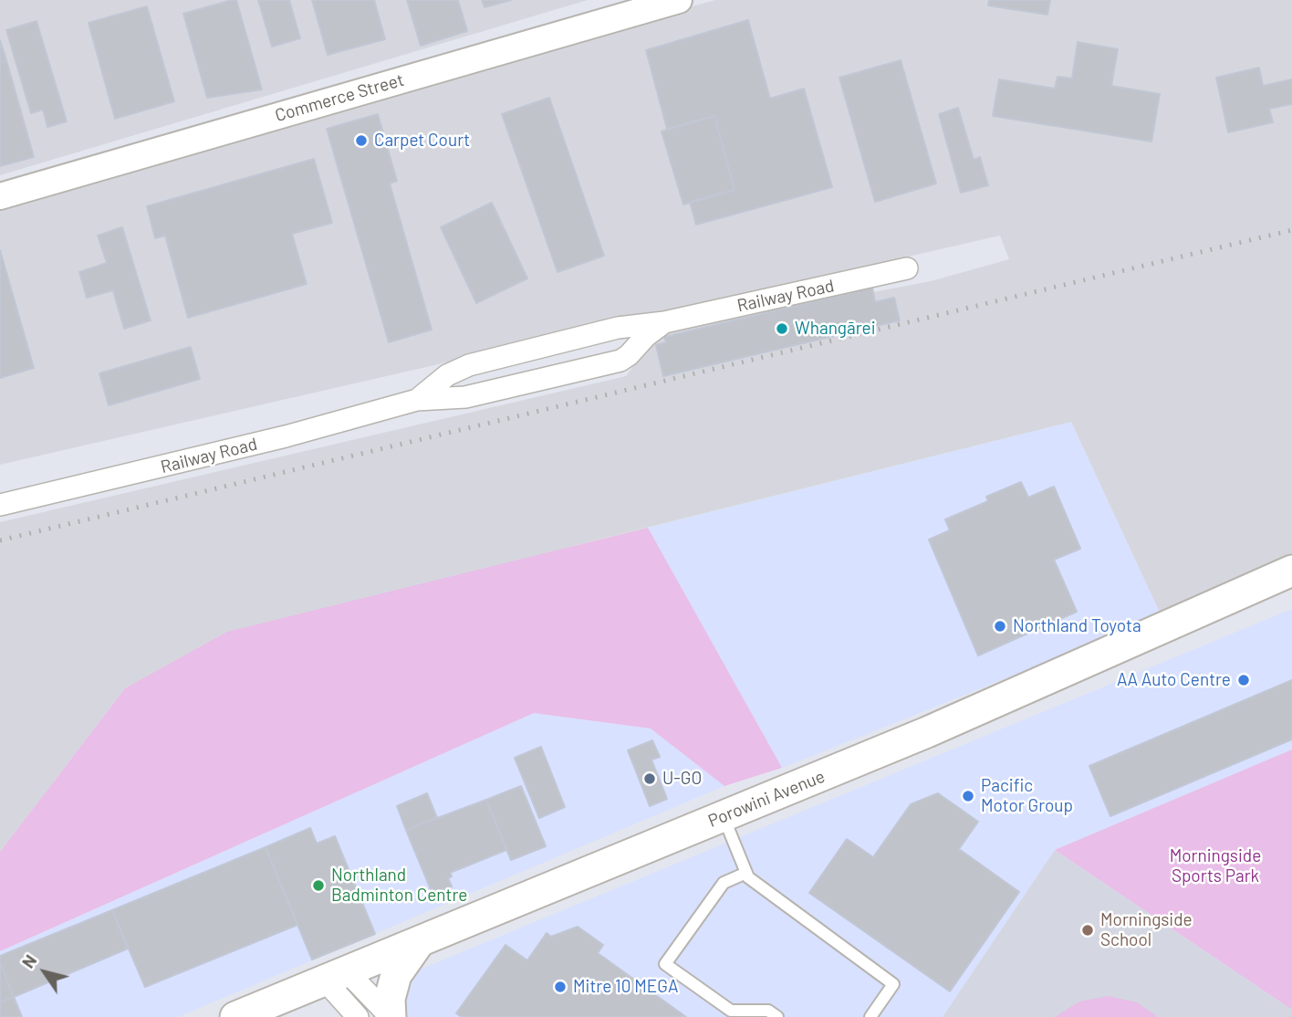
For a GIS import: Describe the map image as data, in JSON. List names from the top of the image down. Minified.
{"streets":{"main road":["Porowini Avenue"],"street":["Commerce Street","Railway Road"]},"parks":["Morningside Sports Park"],"places":["Carpet Court","Whangārei","Northland Toyota","AA Auto Centre","U-GO","Pacific Motor Group","Northland Badminton Centre","Morningside School","Mitre 10 MEGA"],"north":"top left"}
